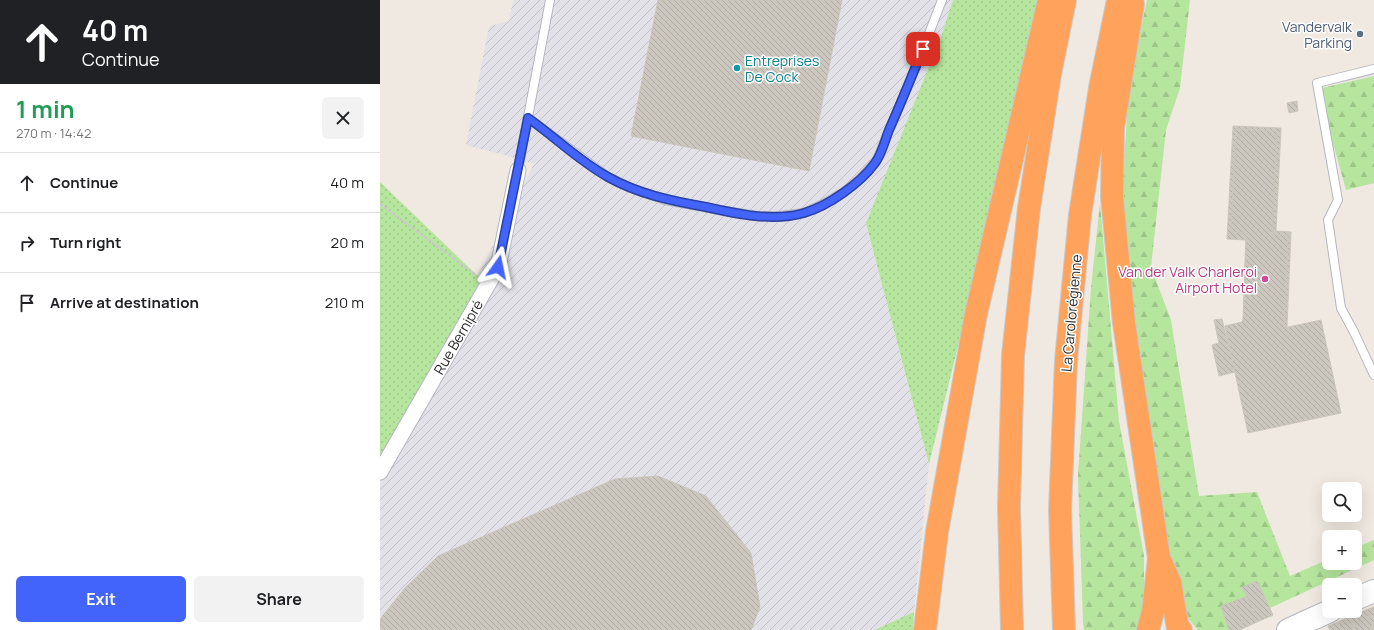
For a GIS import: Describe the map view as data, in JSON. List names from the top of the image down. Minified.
{"streets":{"highway":["La Carolorégienne"],"street":["Rue Bernipré"]},"places":["Vandervalk Parking","Entreprises De Cock","Van der Valk Charleroi Airport Hotel"],"page":{"turn":["40 m","Continue"],"heading":["1 min","270 m · 14:42"],"list":[{"name":"Continue","value":"40 m"},{"name":"Turn right","value":"20 m"},{"name":"Arrive at destination","value":"210 m"}],"map_buttons":["+","−"],"buttons":["Exit","Share"]}}
